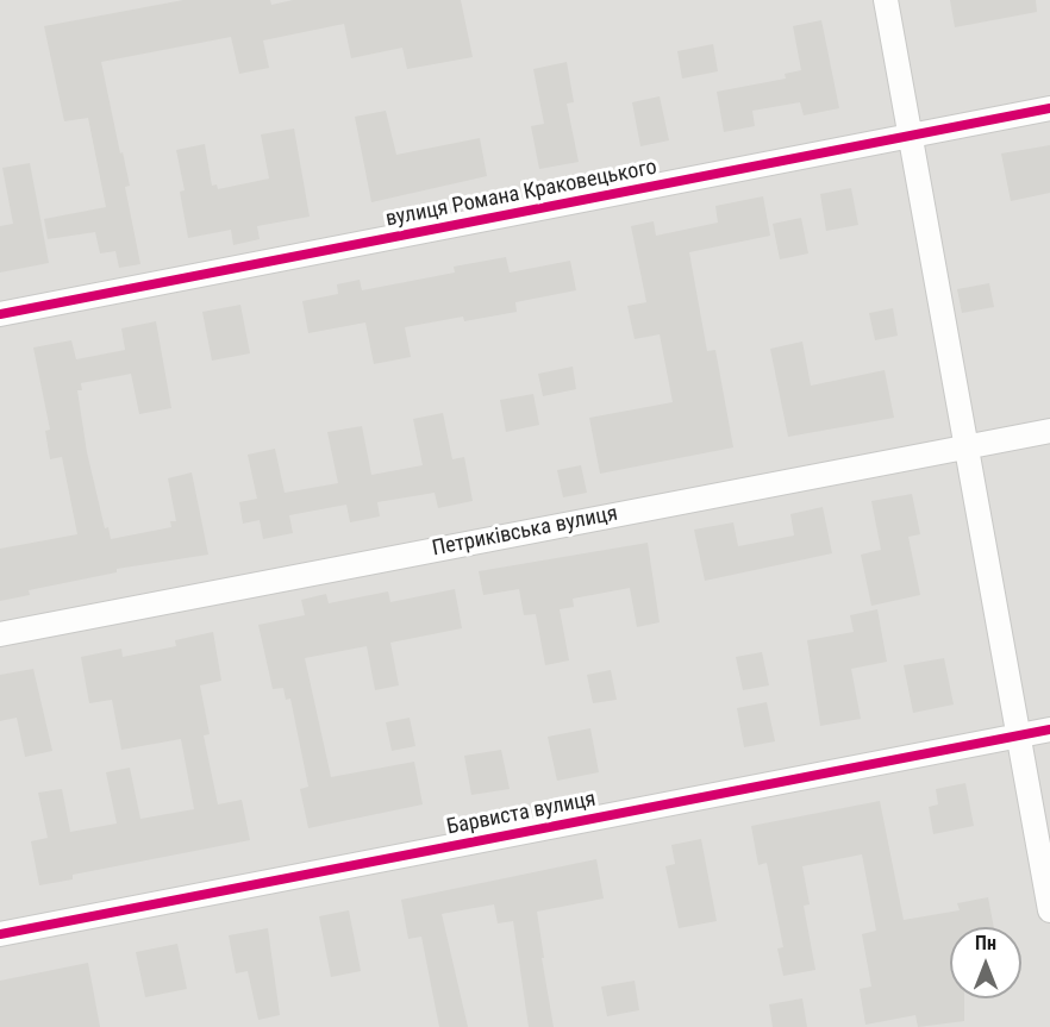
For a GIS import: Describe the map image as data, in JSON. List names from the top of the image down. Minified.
{"streets":{"street":["вулиця Романа Краковецького","Петриківська вулиця","Барвиста вулиця"]},"north":"top"}
